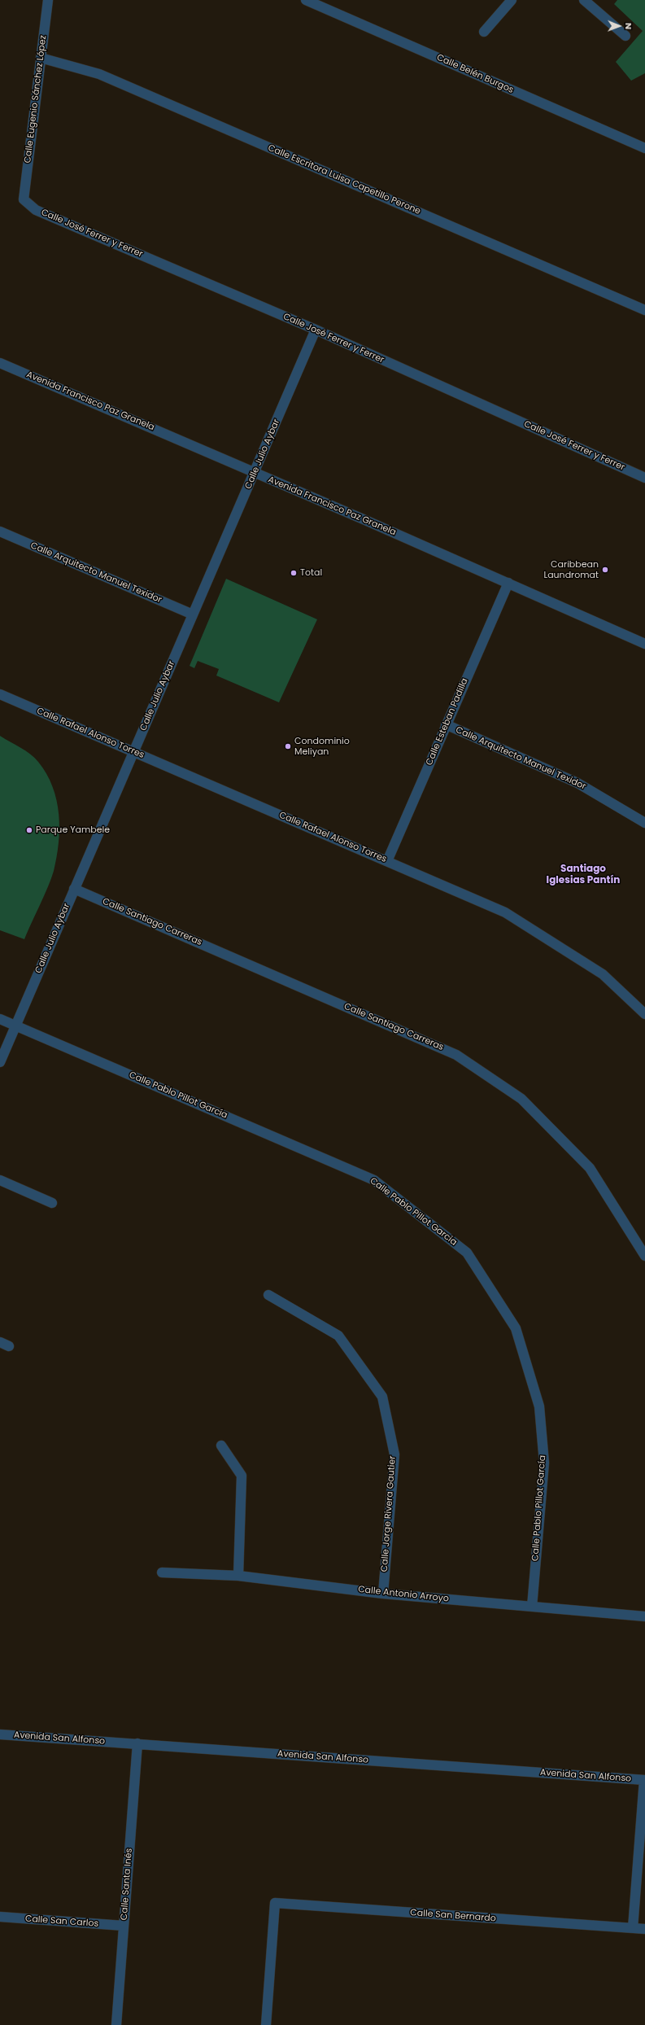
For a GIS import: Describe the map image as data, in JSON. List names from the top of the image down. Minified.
{"streets":{"street":["Calle Belén Burgos","Calle Eugenio Sánchez López","Calle Escritora Luisa Capetillo Perone","Calle José Ferrer y Ferrer","Avenida Francisco Paz Granela","Calle Julio Aybar","Calle Arquitecto Manuel Texidor","Calle Esteban Padilla","Calle Rafael Alonso Torres","Calle Santiago Carreras","Calle Pablo Pillot García","Calle Jorge Rivera Gautier","Calle Antonio Arroyo","Avenida San Alfonso","Calle Santa Inés","Calle San Bernardo","Calle San Carlos"]},"crossings":[["Calle Eugenio Sánchez López","Calle Escritora Luisa Capetillo Perone"],["Calle Eugenio Sánchez López","Calle José Ferrer y Ferrer"],["Calle José Ferrer y Ferrer","Calle Julio Aybar"],["Avenida Francisco Paz Granela","Calle Julio Aybar"],["Avenida Francisco Paz Granela","Calle Esteban Padilla"],["Calle Julio Aybar","Calle Arquitecto Manuel Texidor"],["Calle Julio Aybar","Calle Rafael Alonso Torres"],["Calle Julio Aybar","Calle Santiago Carreras"],["Calle Julio Aybar","Calle Pablo Pillot García"],["Calle Arquitecto Manuel Texidor","Calle Esteban Padilla"],["Calle Esteban Padilla","Calle Rafael Alonso Torres"],["Calle Pablo Pillot García","Calle Antonio Arroyo"],["Calle Jorge Rivera Gautier","Calle Antonio Arroyo"],["Avenida San Alfonso","Calle Santa Inés"],["Calle Santa Inés","Calle San Carlos"]],"districts":["Santiago Iglesias Pantín"],"places":["Caribbean Laundromat","Total","Condominio Meliyan","Parque Yambele"],"north":"right"}
